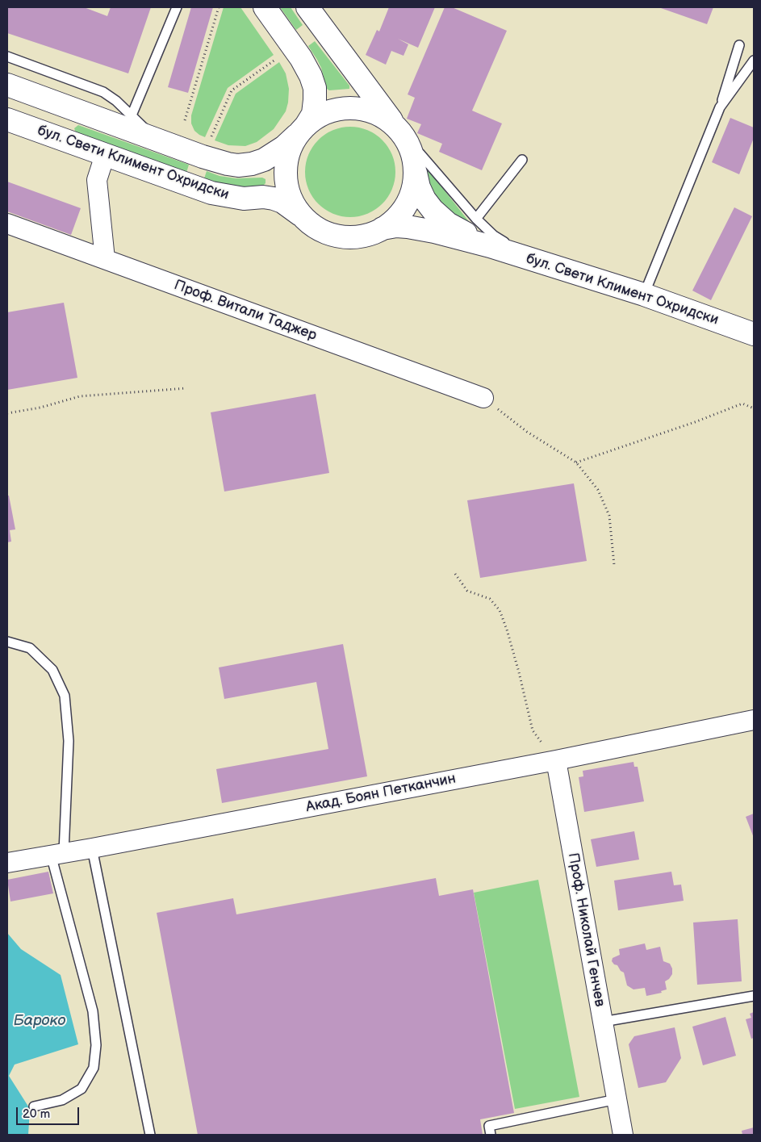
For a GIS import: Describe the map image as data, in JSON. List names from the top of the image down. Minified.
{"streets":{"main road":["бул. Свети Климент Охридски"],"street":["Проф. Витали Таджер","Акад. Боян Петканчин","Проф. Николай Генчев"]},"crossings":[["Акад. Боян Петканчин","Проф. Николай Генчев"]],"water":["Бароко"],"scale_bar":"20 m"}
